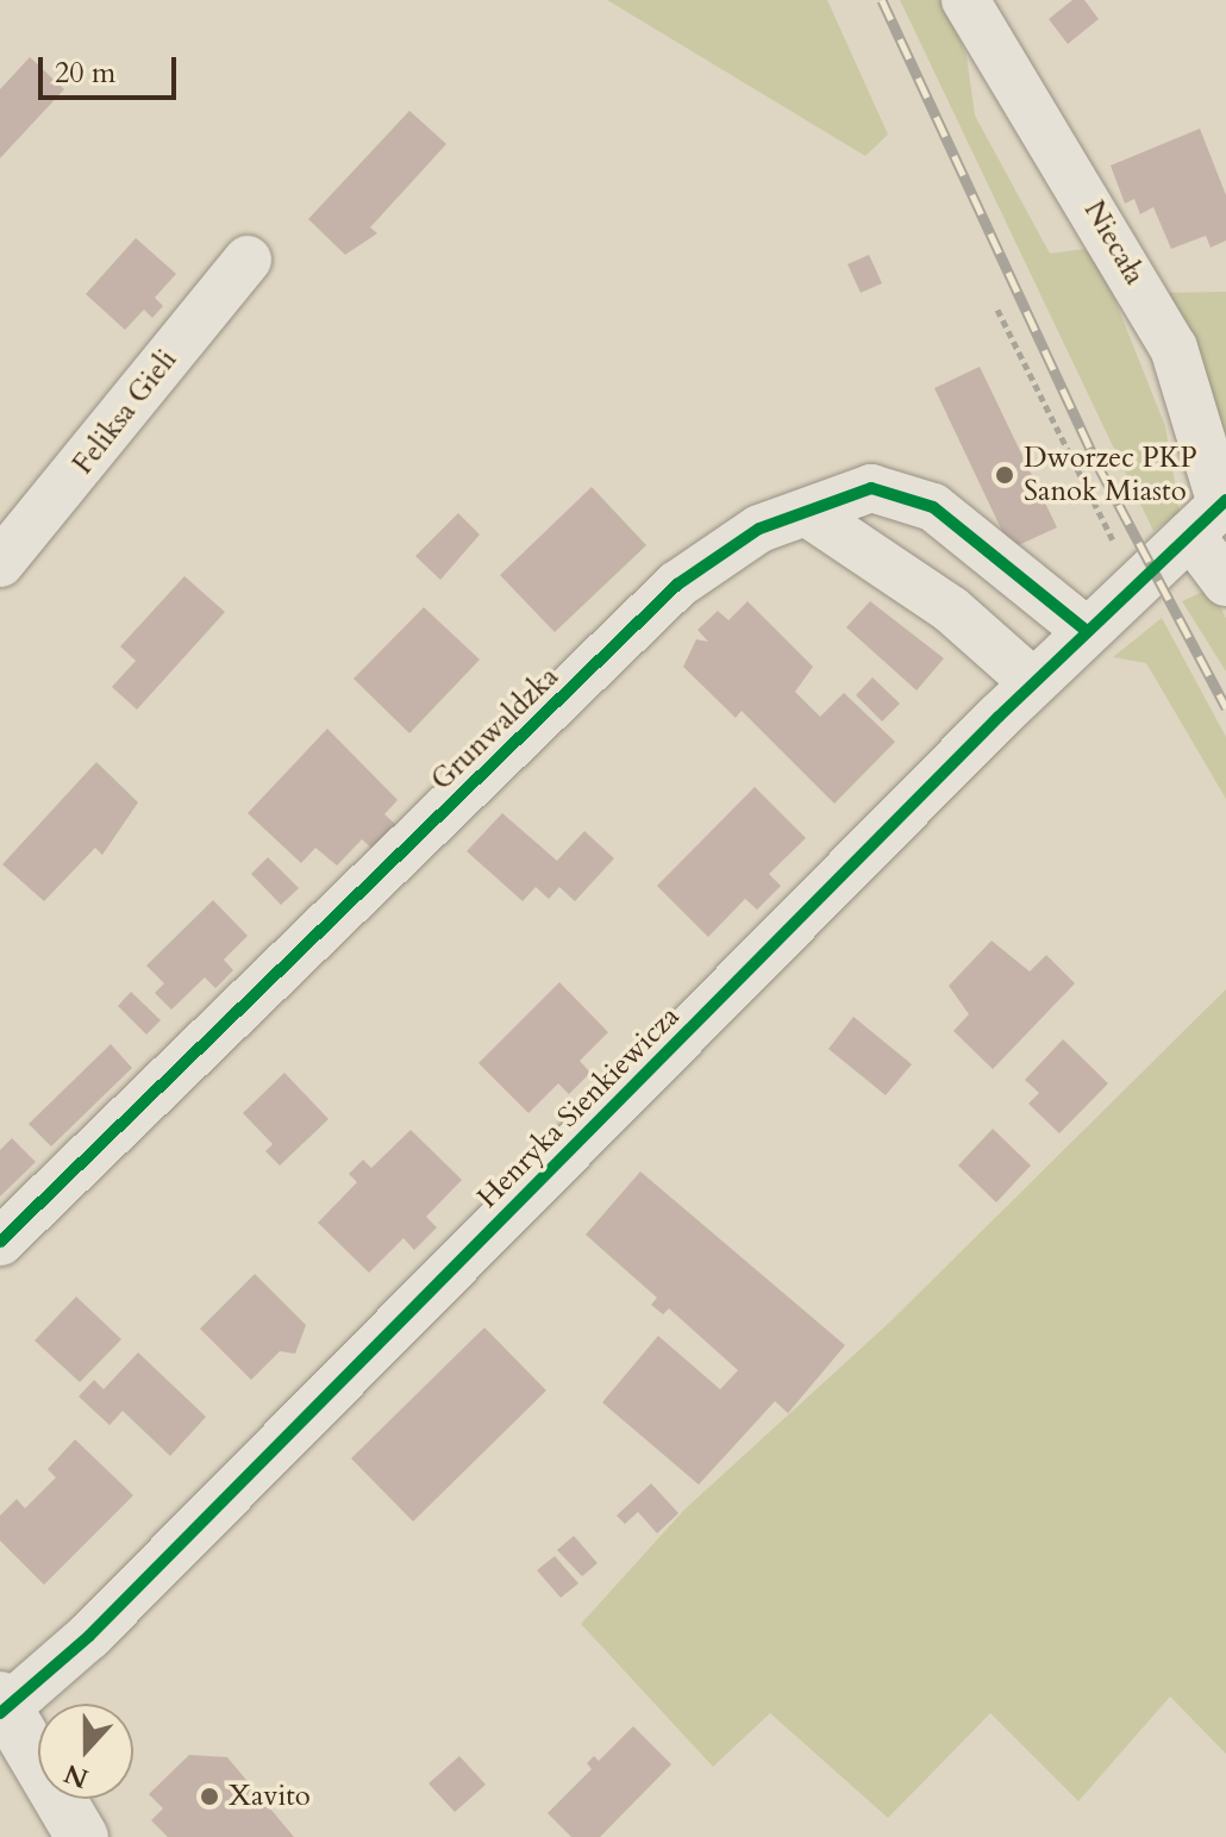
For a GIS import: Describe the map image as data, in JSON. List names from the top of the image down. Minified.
{"streets":{"street":["Niecała","Feliksa Gieli","Grunwaldzka","Henryka Sienkiewicza"]},"crossings":[["Niecała","Henryka Sienkiewicza"],["Grunwaldzka","Henryka Sienkiewicza"]],"places":["Dworzec PKP Sanok Miasto","Xavito"],"scale_bar":"20 m","north":"bottom"}
